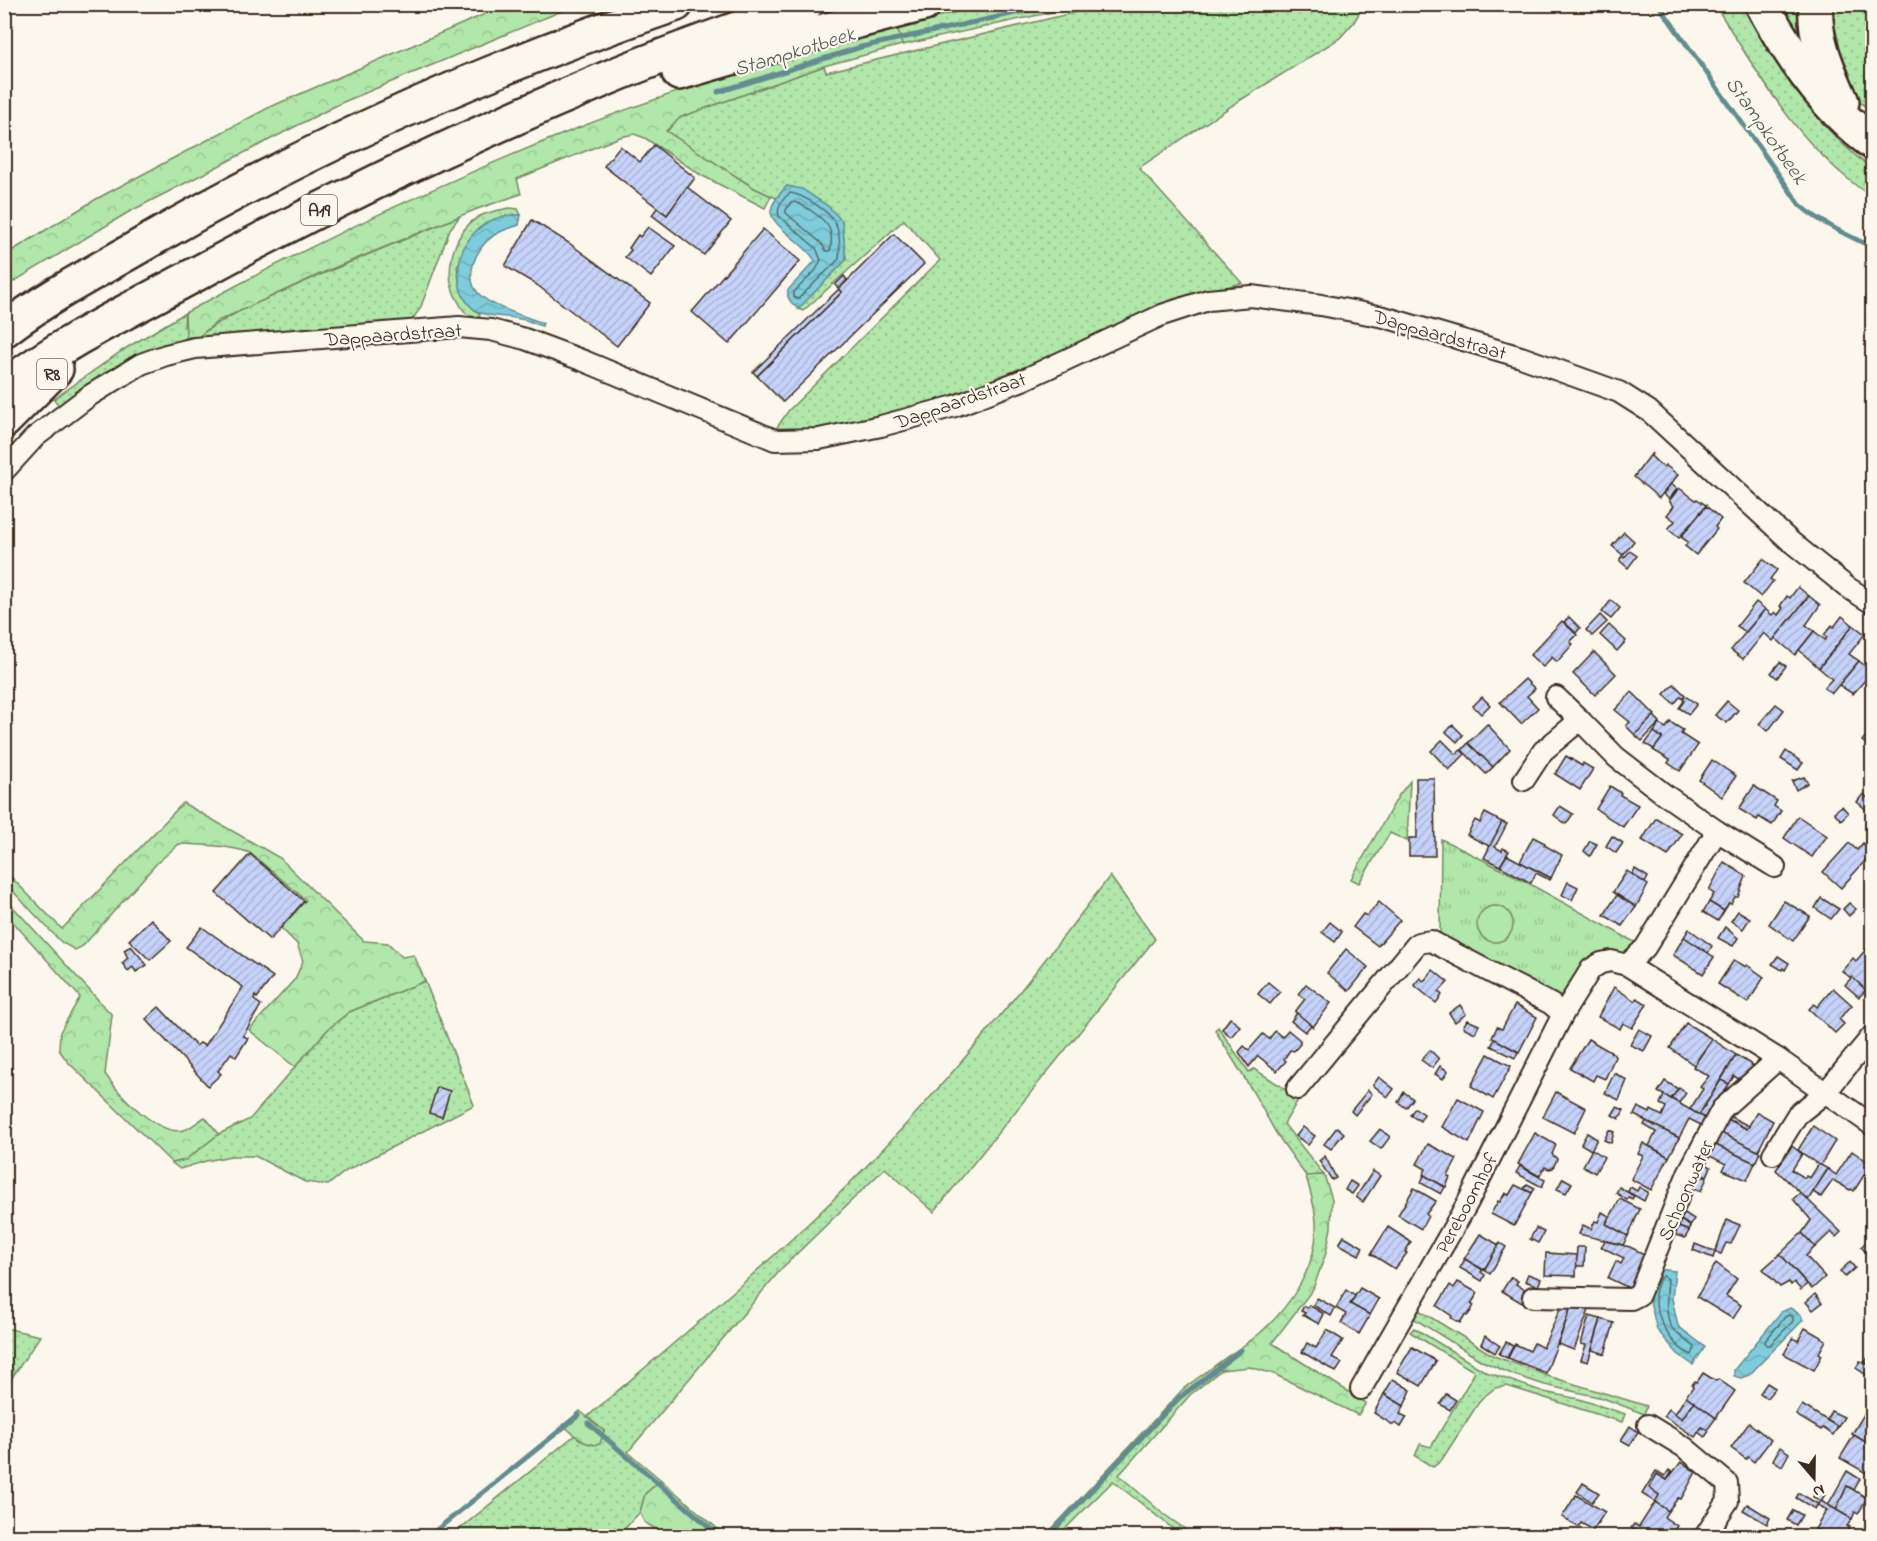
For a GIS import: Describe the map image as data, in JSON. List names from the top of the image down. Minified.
{"streets":{"highway":["A19","R8"],"street":["Dappaardstraat","Schoonwater","Pereboomhof"]},"crossings":[["A19","R8"]],"water":["Stampkotbeek"],"north":"bottom"}
